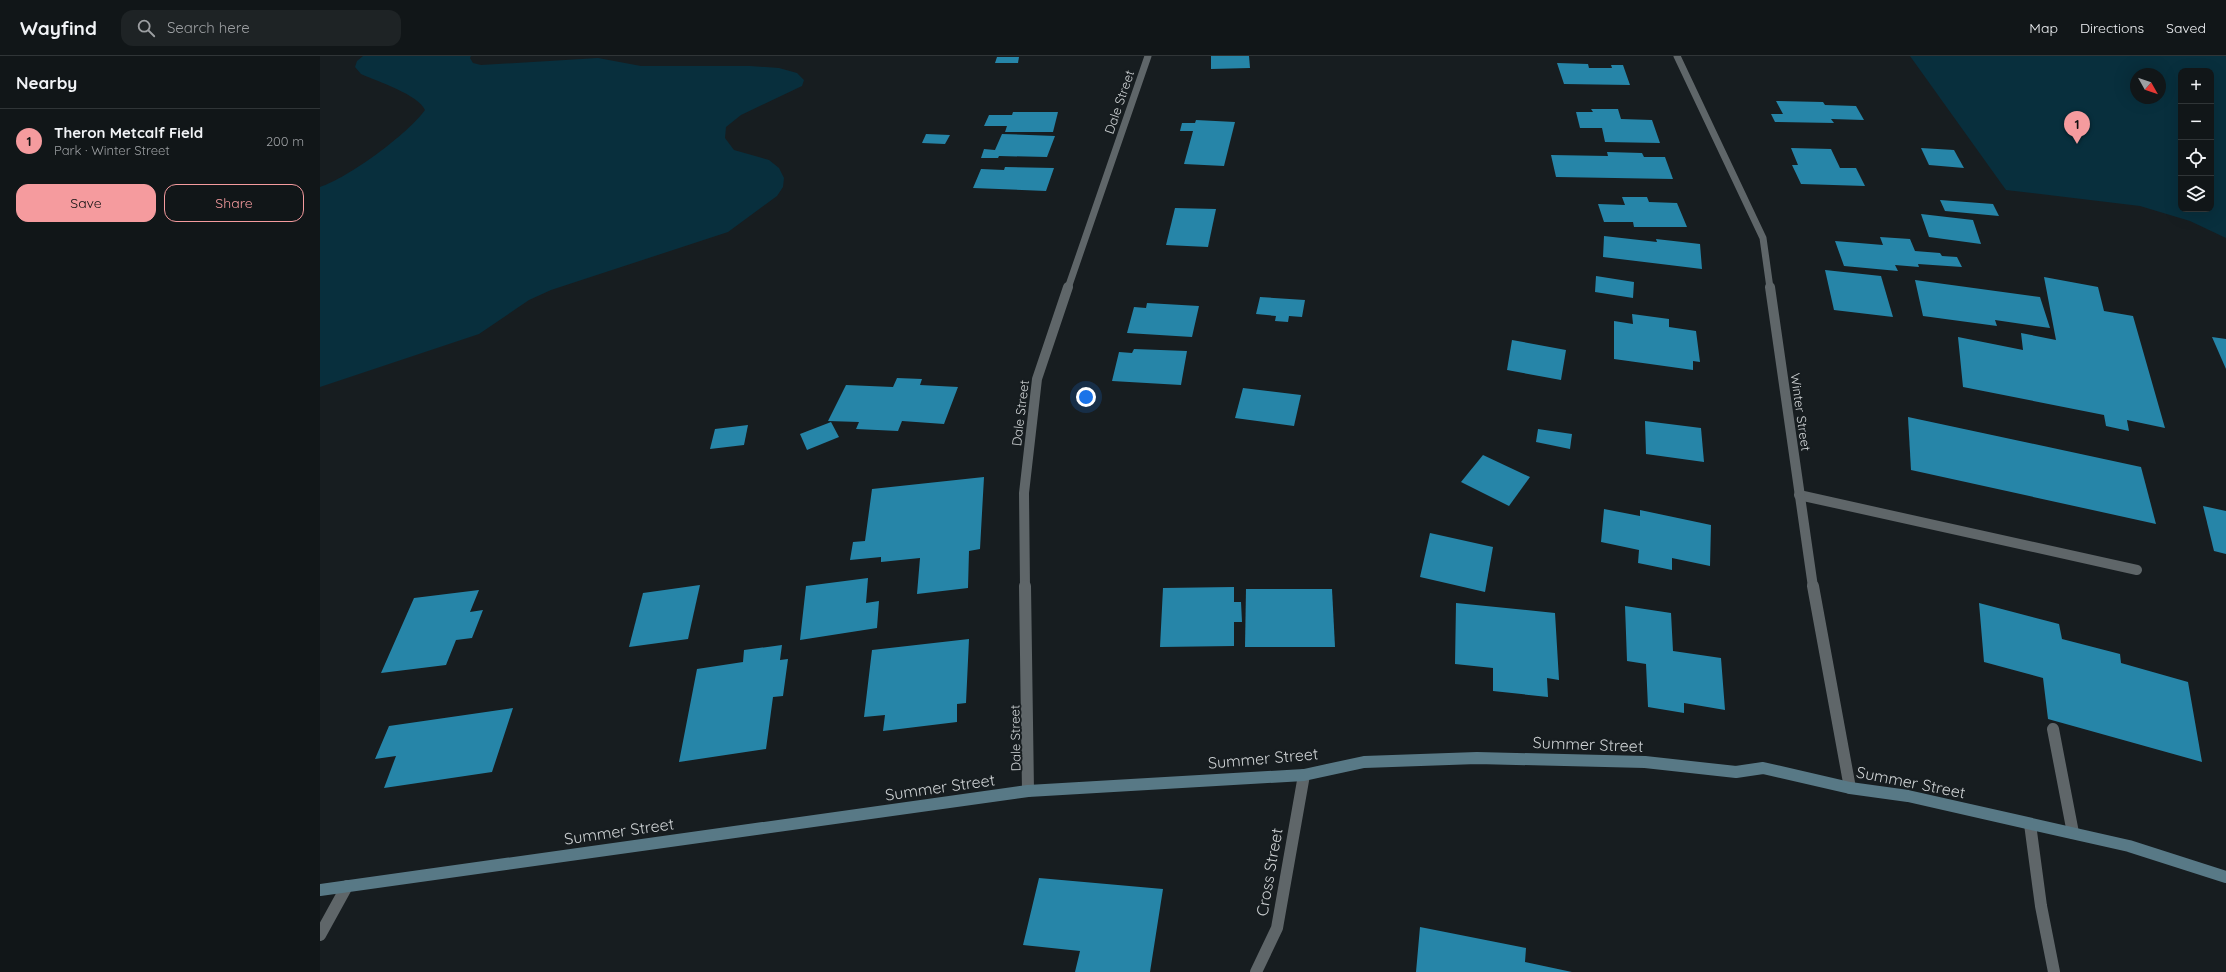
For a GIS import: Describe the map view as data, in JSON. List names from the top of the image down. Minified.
{"streets":{"main road":["Summer Street"],"street":["Dale Street","Winter Street","Cross Street"]},"crossings":[["Dale Street","Summer Street"],["Winter Street","Summer Street"],["Summer Street","Cross Street"]],"north":"bottom right","page":{"header":"Wayfind","search":"Search here","nav":["Map","Directions","Saved"],"heading":"Nearby","map_buttons":["+","−"],"list":[{"mark":"1","name":"Theron Metcalf Field","note":"Park · Winter Street","value":"200 m"}],"pins":"1","buttons":["Save","Share"]}}
